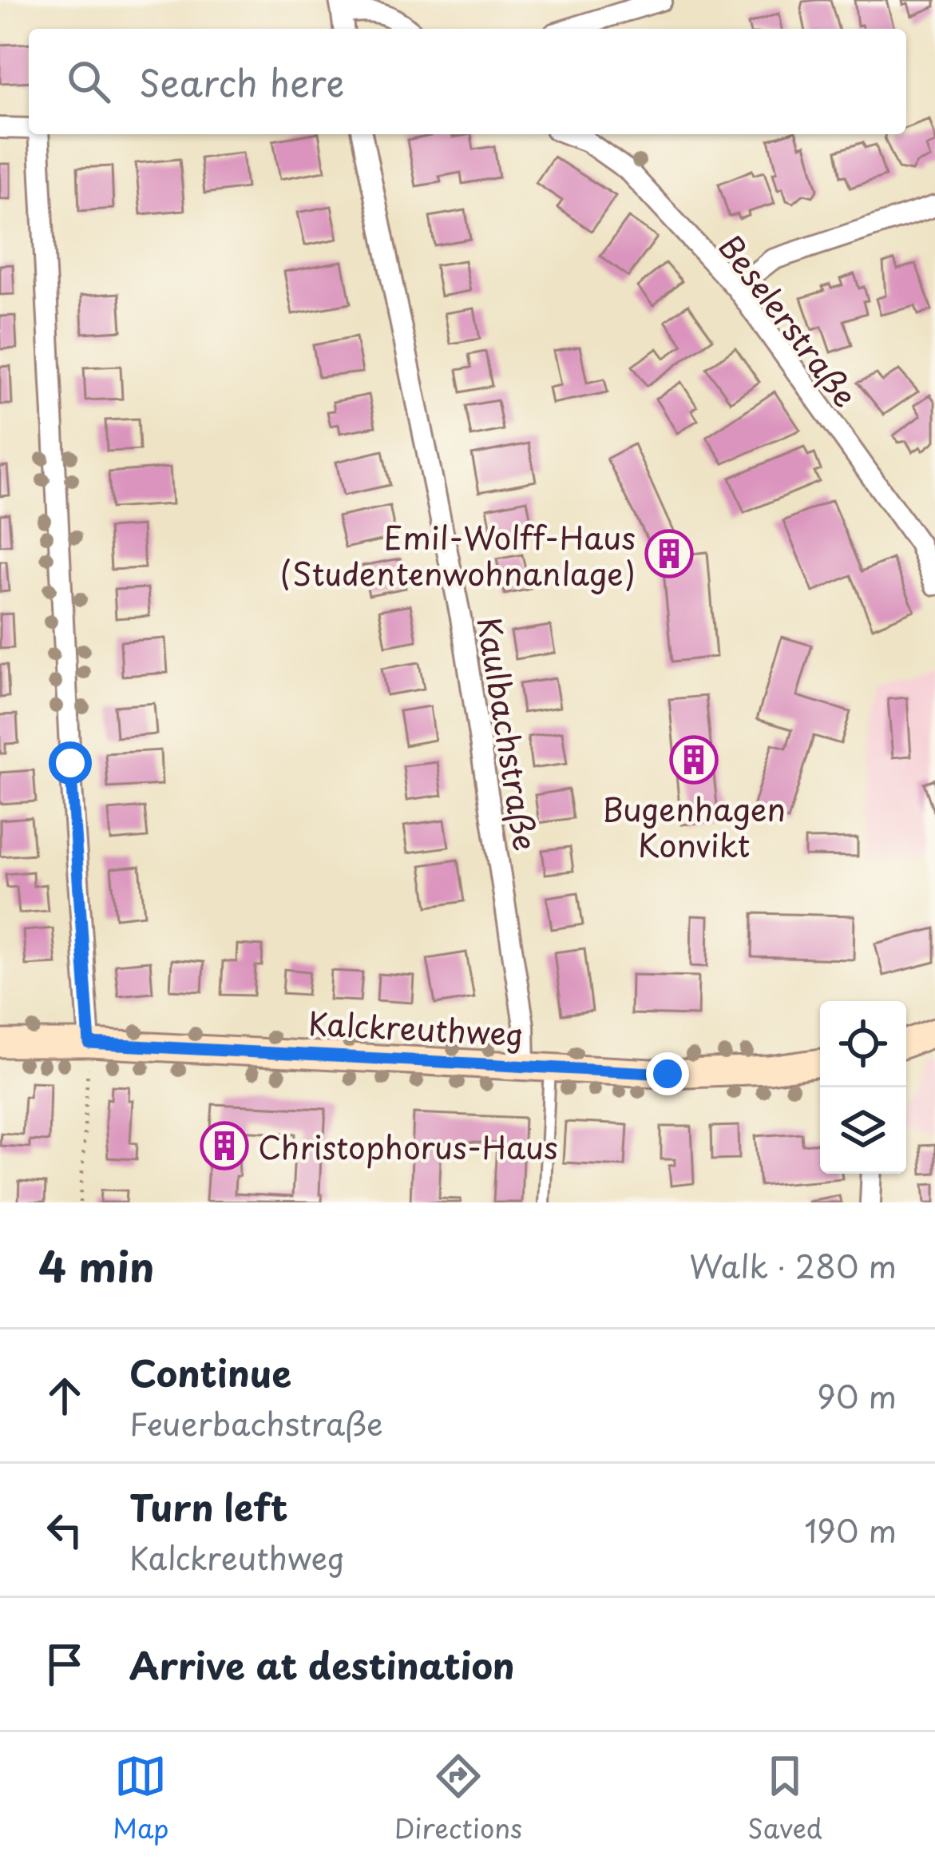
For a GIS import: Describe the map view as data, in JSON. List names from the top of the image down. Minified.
{"streets":{"street":["Beselerstraße","Kaulbachstraße","Kalckreuthweg"]},"crossings":[["Kaulbachstraße","Kalckreuthweg"]],"places":{"building":["Emil-Wolff-Haus (Studentenwohnanlage)","Bugenhagen Konvikt","Christophorus-Haus"]},"page":{"search":"Search here","heading":["4 min","Walk · 280 m"],"list":[["Continue","Feuerbachstraße","90 m"],["Turn left","Kalckreuthweg","190 m"],"Arrive at destination"],"nav":["Map","Directions","Saved"]}}
